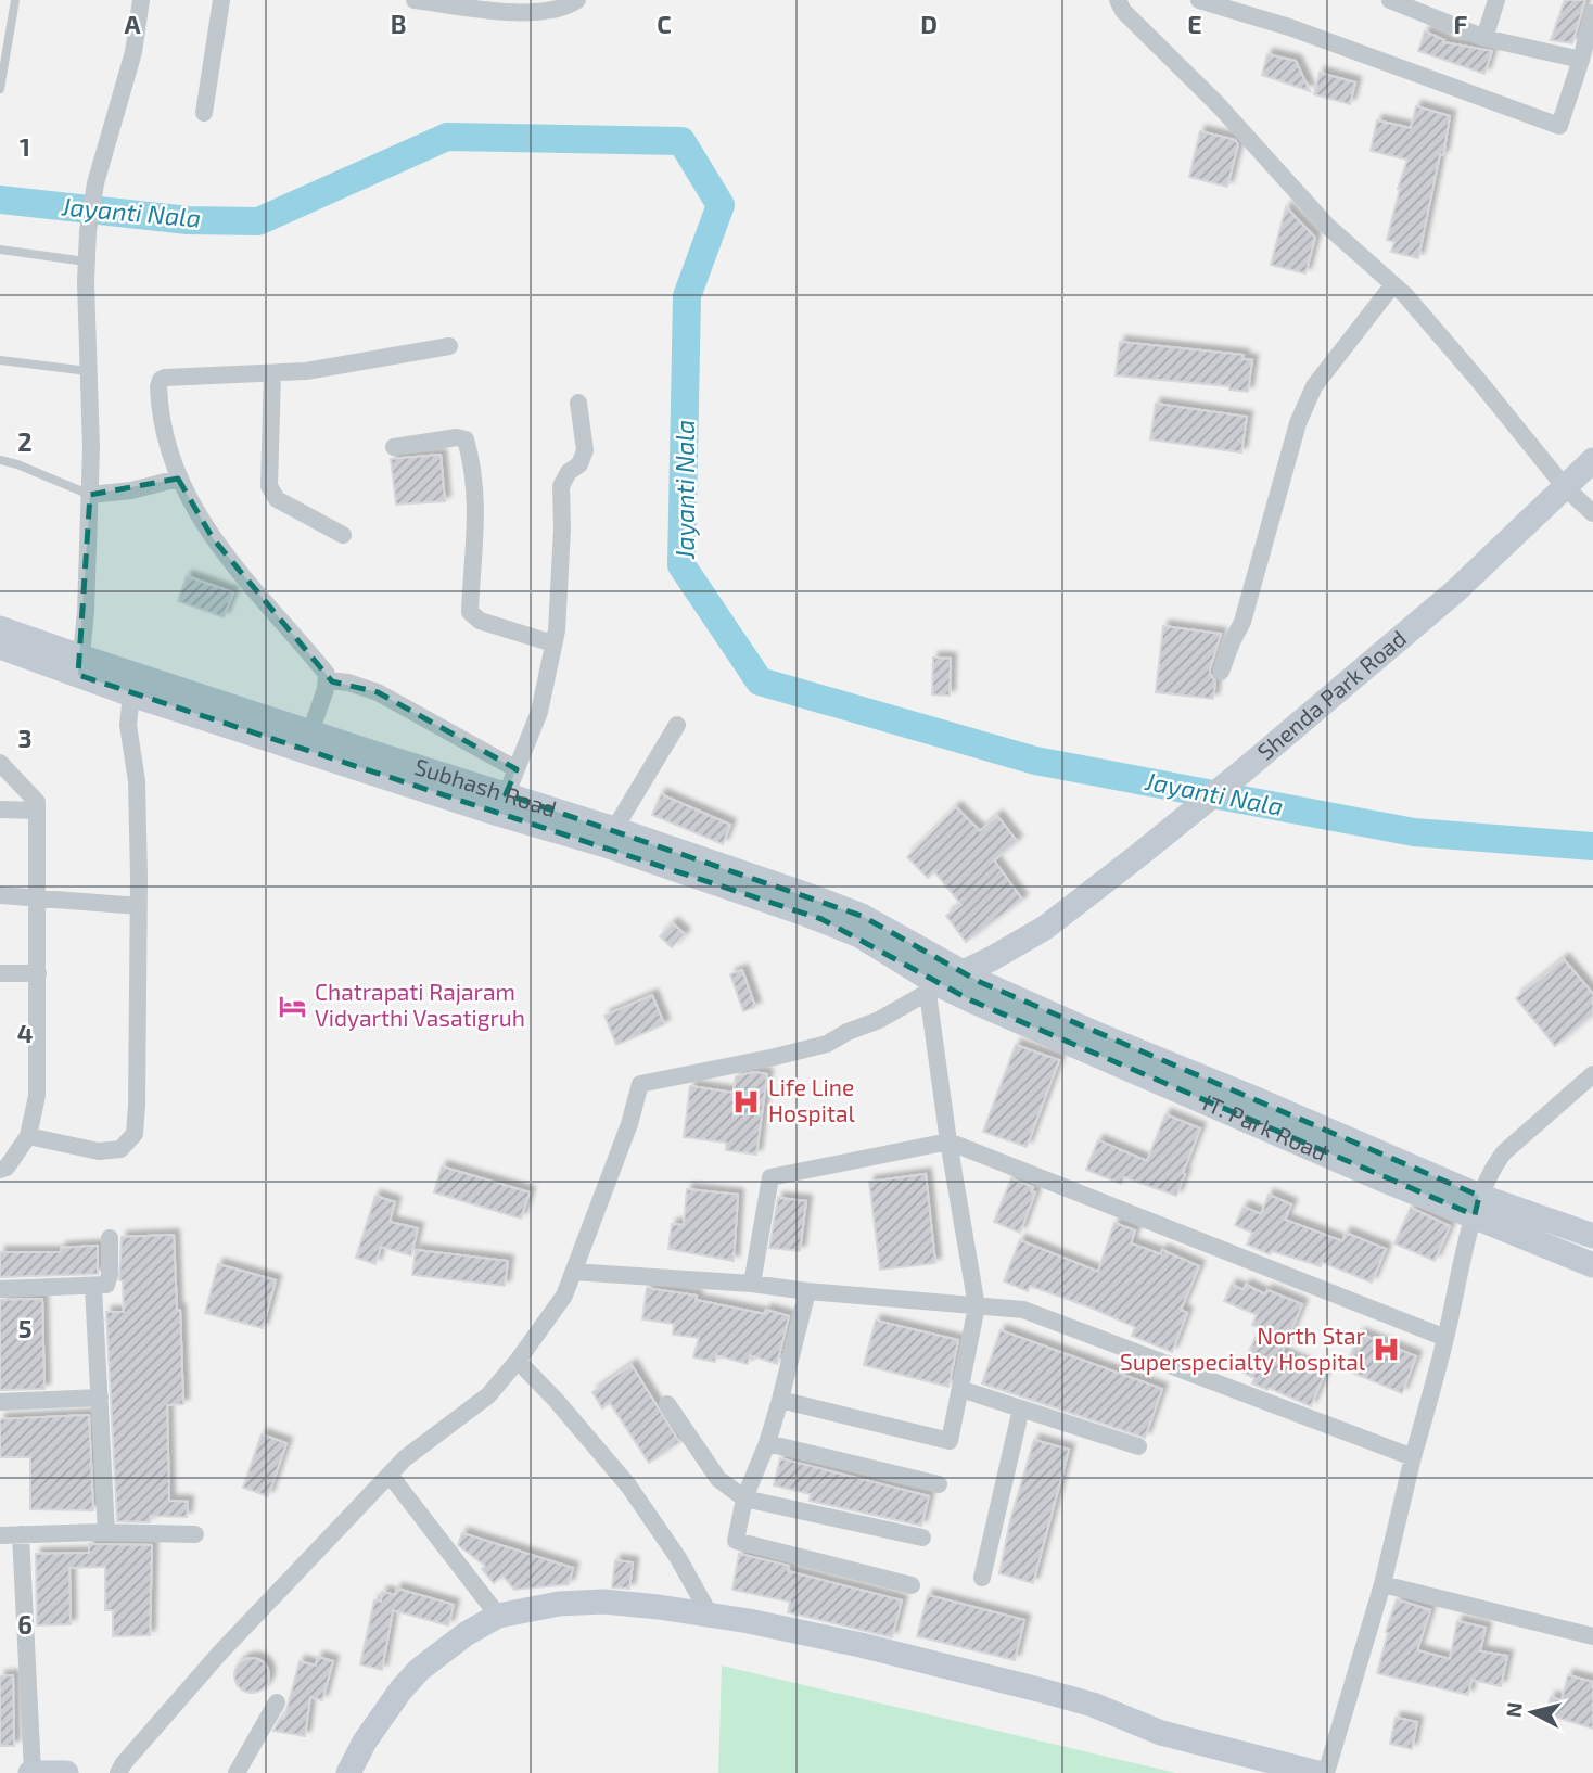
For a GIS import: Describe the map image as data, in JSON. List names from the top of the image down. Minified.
{"streets":{"main road":["Shenda Park Road","Subhash Road","IT. Park Road"]},"crossings":[["Shenda Park Road","Subhash Road"],["Shenda Park Road","IT. Park Road"],["Subhash Road","IT. Park Road"]],"water":["Jayanti Nala"],"places":{"hotel":["Chatrapati Rajaram Vidyarthi Vasatigruh"],"hospital":["Life Line Hospital","North Star Superspecialty Hospital"]},"north":"left","grid":{"columns":["A","B","C","D","E","F"],"rows":["1","2","3","4","5","6"]}}
